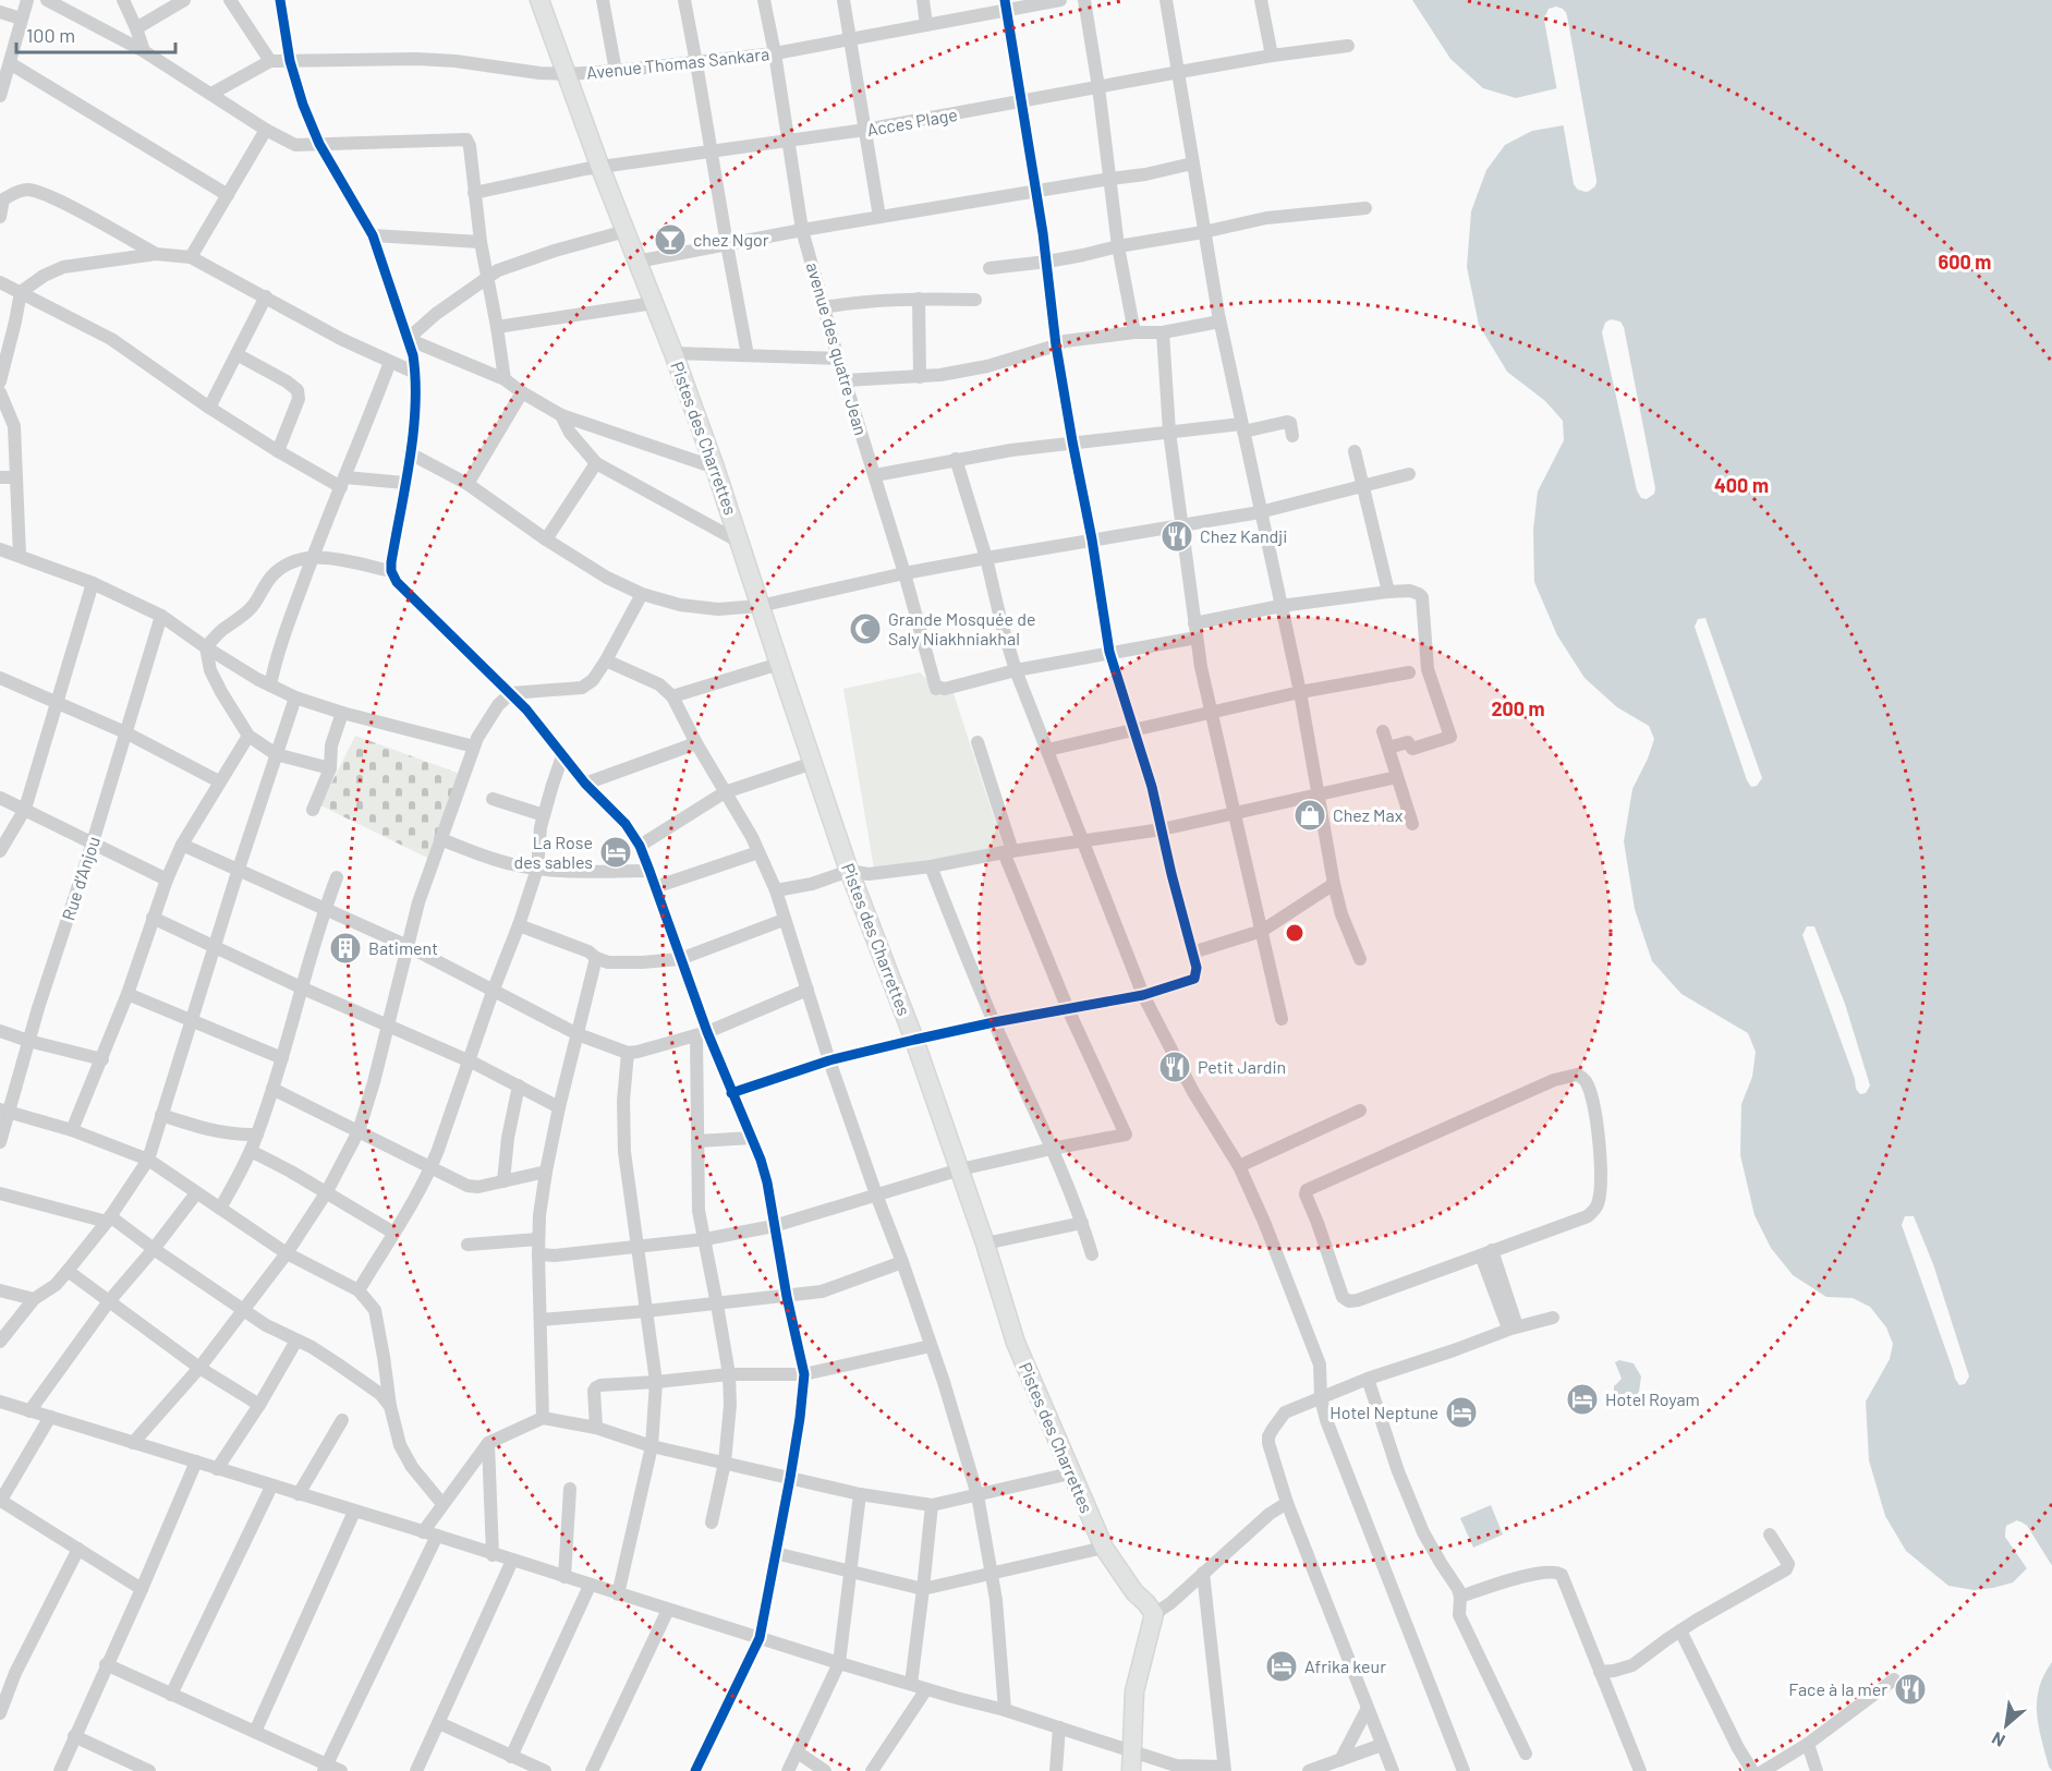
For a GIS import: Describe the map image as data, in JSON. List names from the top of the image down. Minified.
{"streets":{"main road":["Pistes des Charrettes"],"street":["Avenue Thomas Sankara","Acces Plage","avenue des quatre Jean","Rue d’Anjou"]},"crossings":[["Avenue Thomas Sankara","avenue des quatre Jean"],["Avenue Thomas Sankara","Pistes des Charrettes"],["Acces Plage","avenue des quatre Jean"],["Acces Plage","Pistes des Charrettes"]],"places":{"bar":["chez Ngor"],"restaurant":["Chez Kandji","Petit Jardin","Face à la mer"],"mosque":["Grande Mosquée de Saly Niakhniakhal"],"shop":["Chez Max"],"hotel":["La Rose des sables","Hotel Royam","Hotel Neptune","Afrika keur"],"building":["Batiment"]},"scale_bar":"100 m","north":"bottom left","rings":["600 m","400 m","200 m"]}
